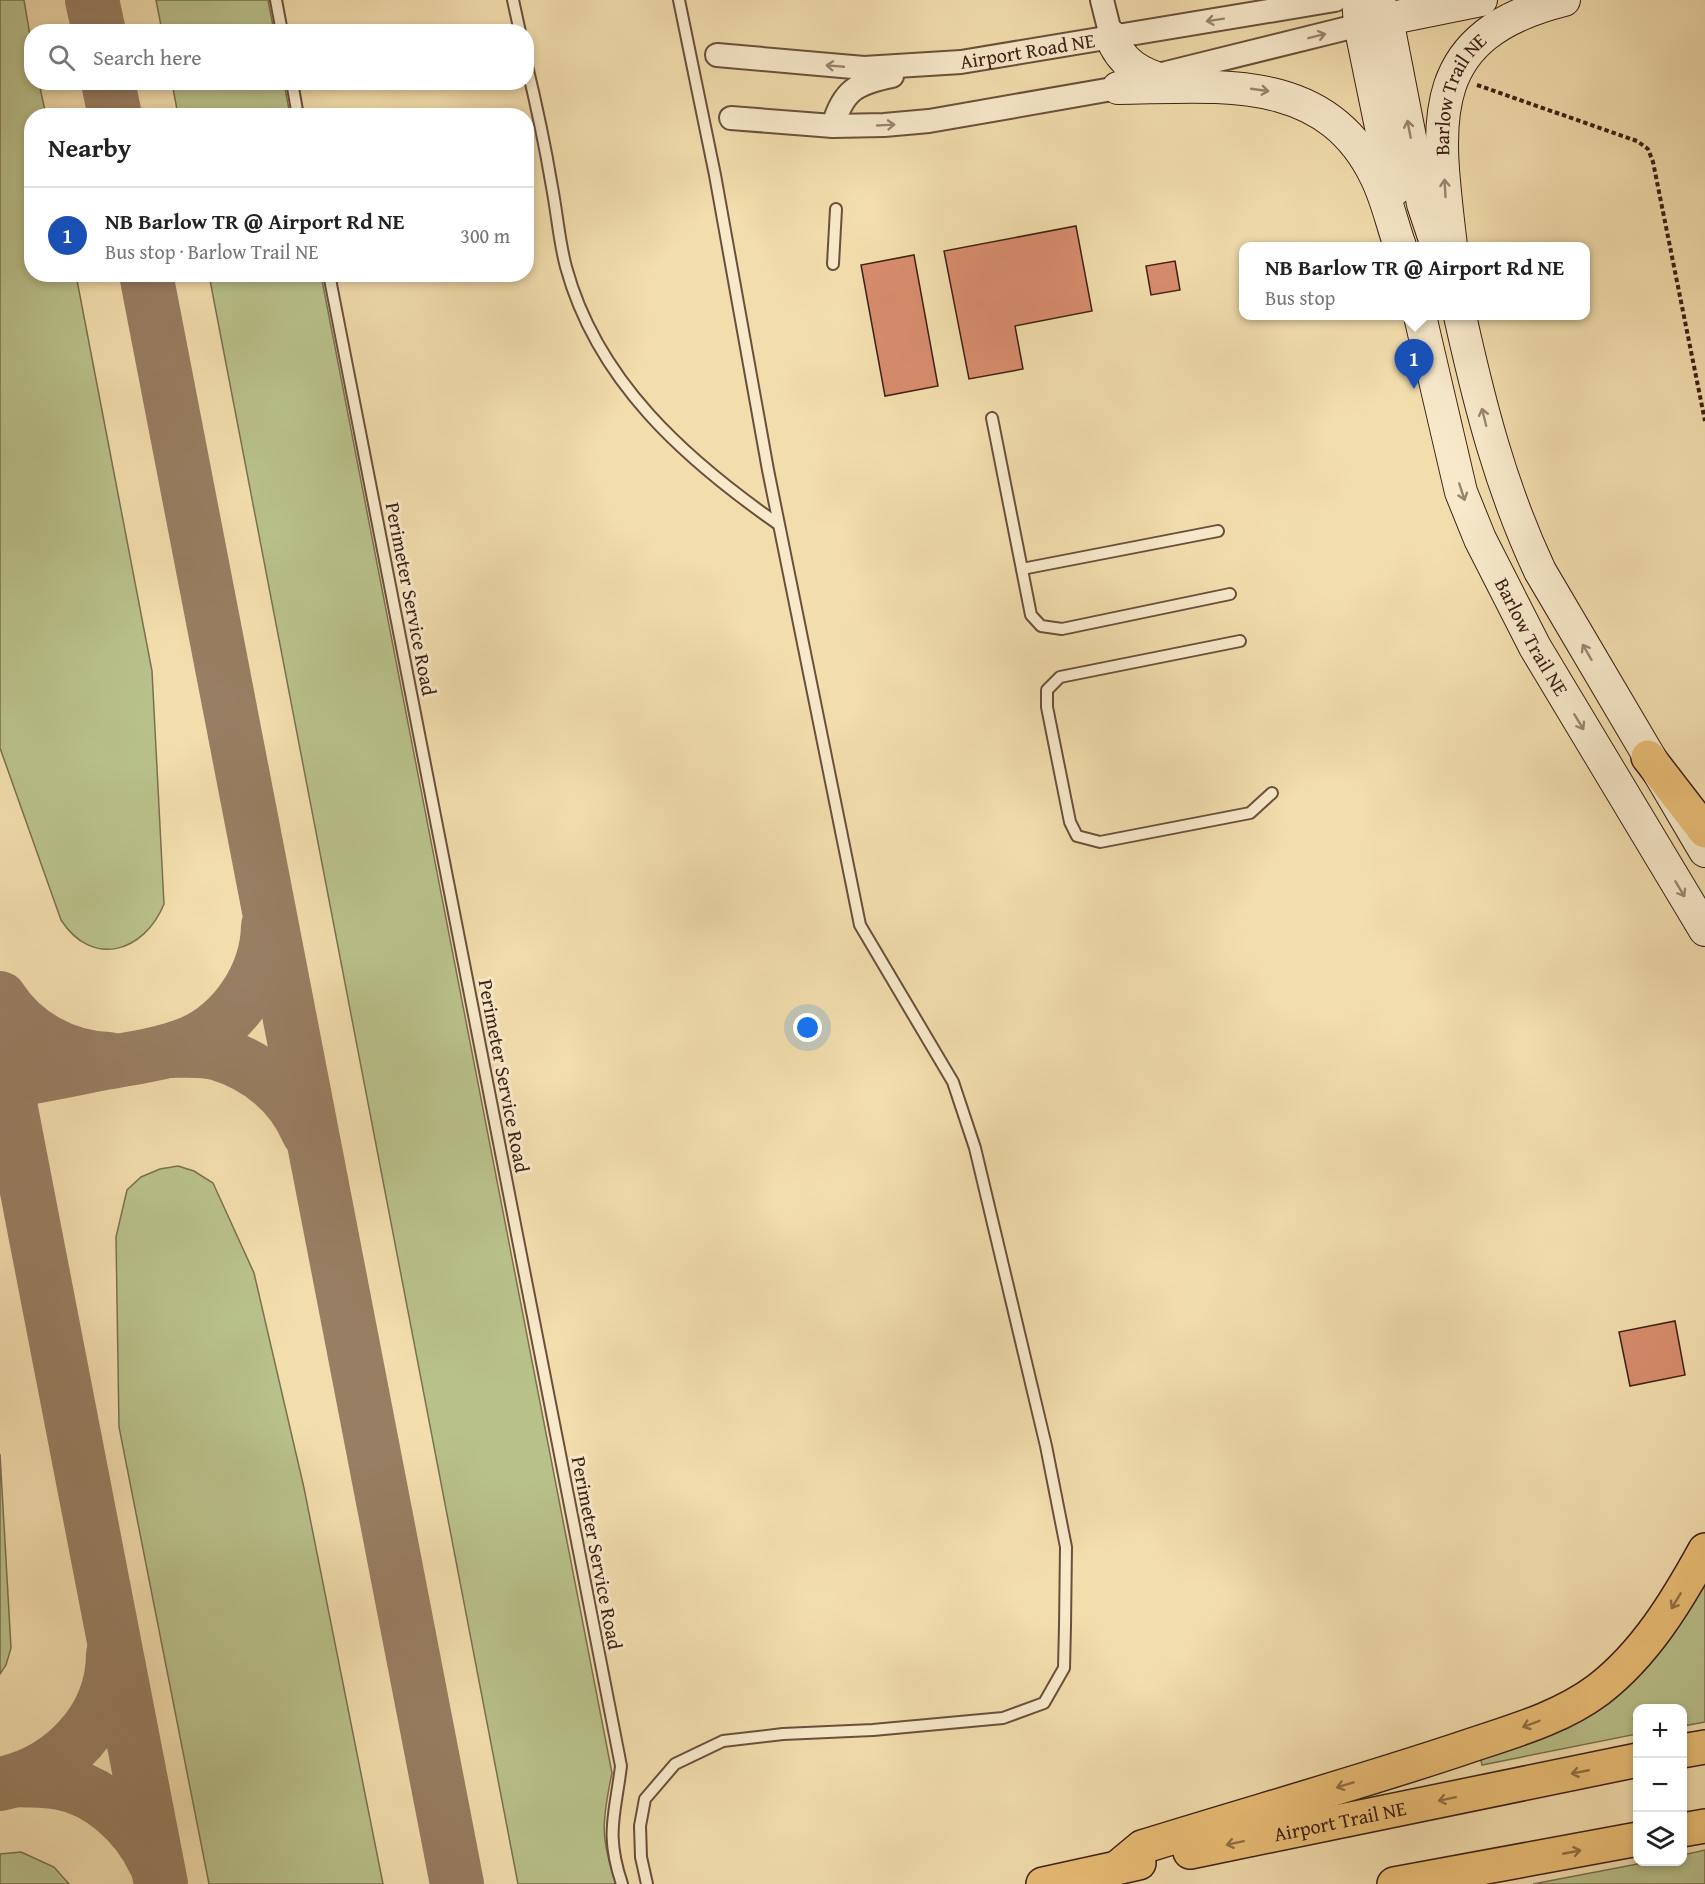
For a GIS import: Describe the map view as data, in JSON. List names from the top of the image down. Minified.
{"streets":{"highway":["Airport Trail NE"],"main road":["Barlow Trail NE"],"street":["Airport Road NE"],"lane":["Perimeter Service Road"]},"page":{"search":"Search here","heading":"Nearby","list":[{"mark":"1","name":"NB Barlow TR @ Airport Rd NE","note":"Bus stop · Barlow Trail NE","value":"300 m"}],"popup":["NB Barlow TR @ Airport Rd NE","Bus stop"],"pins":"1","map_buttons":["+","−"]}}
